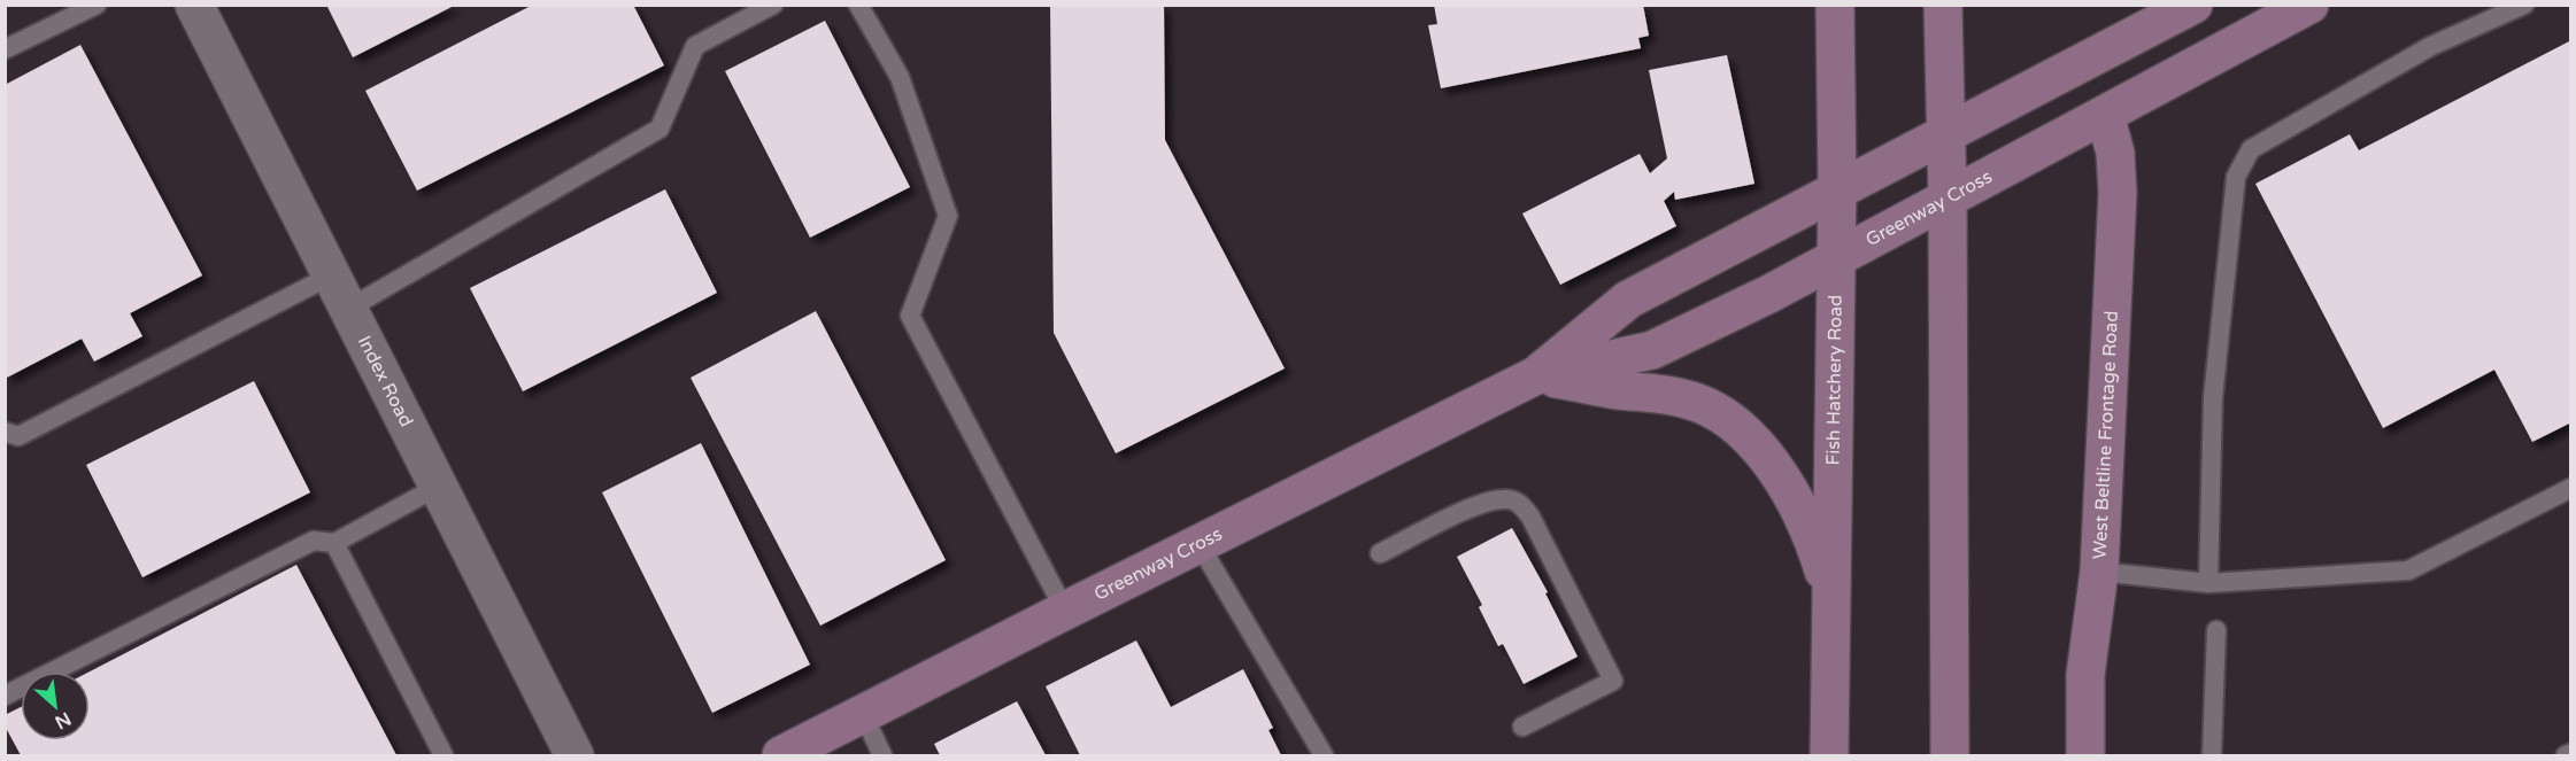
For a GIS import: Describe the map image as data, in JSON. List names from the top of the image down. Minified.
{"streets":{"street":["Greenway Cross","Index Road","Fish Hatchery Road","West Beltline Frontage Road"]},"crossings":[["Greenway Cross","Fish Hatchery Road"],["Greenway Cross","West Beltline Frontage Road"]],"north":"bottom right"}
